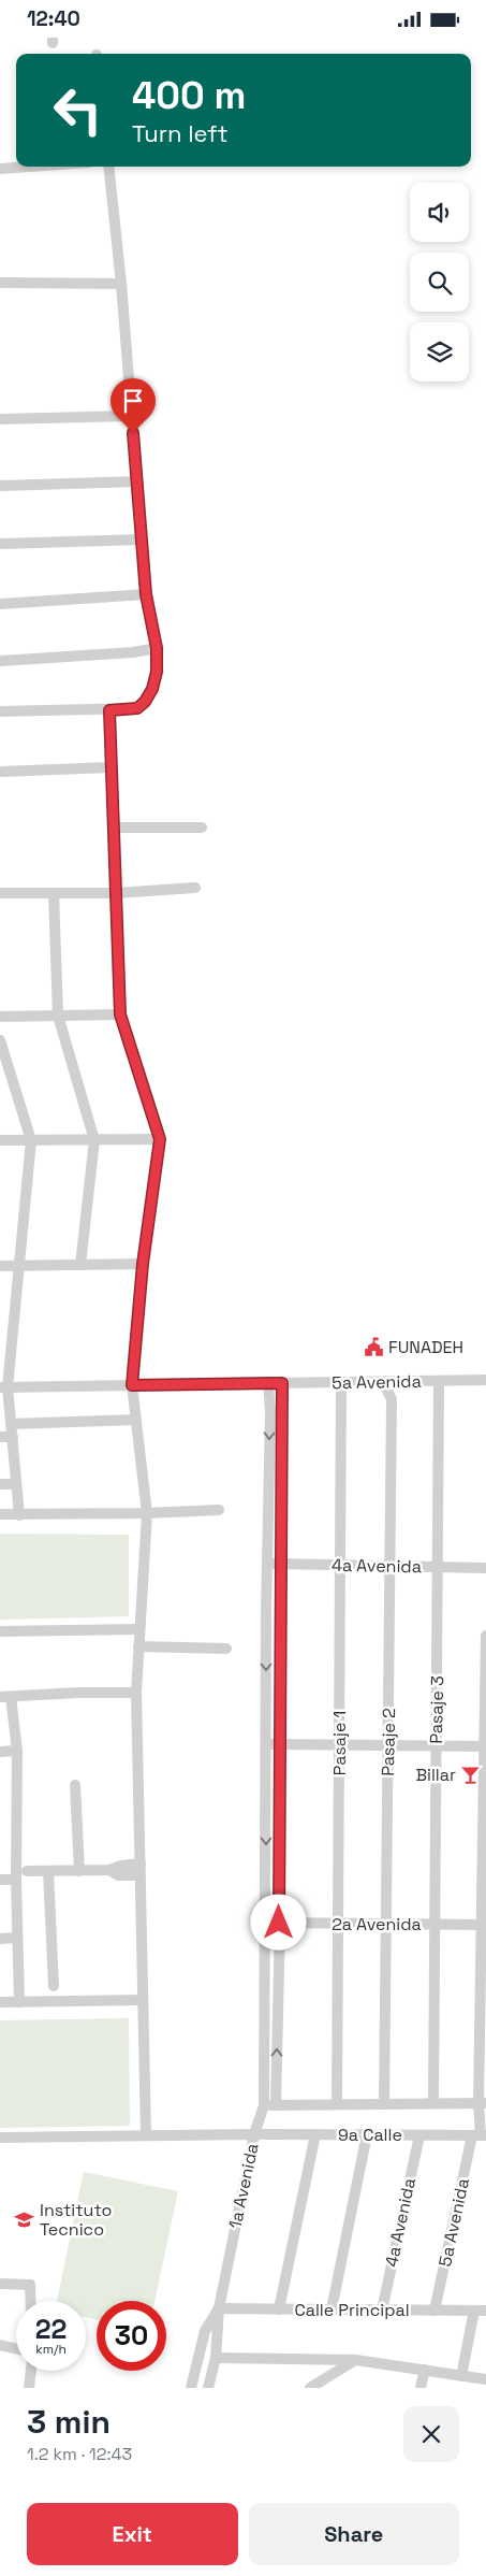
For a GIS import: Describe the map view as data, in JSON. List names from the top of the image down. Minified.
{"streets":{"street":["5a Avenida","4a Avenida","Pasaje 3","Pasaje 2","Pasaje 1","2a Avenida","9a Calle","1a Avenida","Calle Principal"]},"crossings":[["5a Avenida","Pasaje 3"],["5a Avenida","Pasaje 2"],["5a Avenida","Pasaje 1"],["5a Avenida","2a Avenida"],["5a Avenida","9a Calle"],["5a Avenida","Calle Principal"],["4a Avenida","Pasaje 3"],["4a Avenida","Pasaje 2"],["4a Avenida","Pasaje 1"],["4a Avenida","9a Calle"],["4a Avenida","Calle Principal"],["Pasaje 3","2a Avenida"],["Pasaje 2","2a Avenida"],["Pasaje 1","2a Avenida"],["9a Calle","1a Avenida"],["1a Avenida","Calle Principal"]],"places":{"public building":["FUNADEH"],"bar":["Billar"],"school or university":["Instituto Tecnico"]},"page":{"status":"12:40","turn":["400 m","Turn left"],"speed":"22 km/h","limit":"30","heading":["3 min","1.2 km · 12:43"],"buttons":["Exit","Share"]}}
